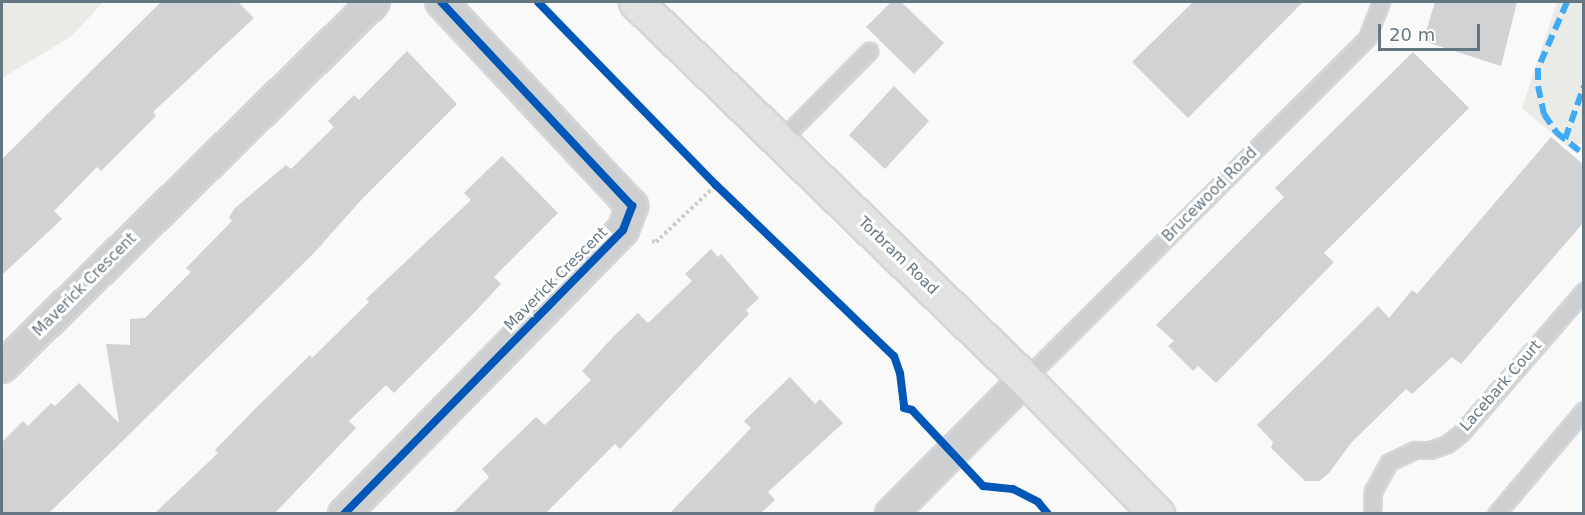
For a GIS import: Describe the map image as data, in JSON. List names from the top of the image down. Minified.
{"streets":{"main road":["Torbram Road"],"street":["Maverick Crescent"],"lane":["Brucewood Road","Lacebark Court"]},"crossings":[["Brucewood Road","Torbram Road"]],"scale_bar":"20 m"}
